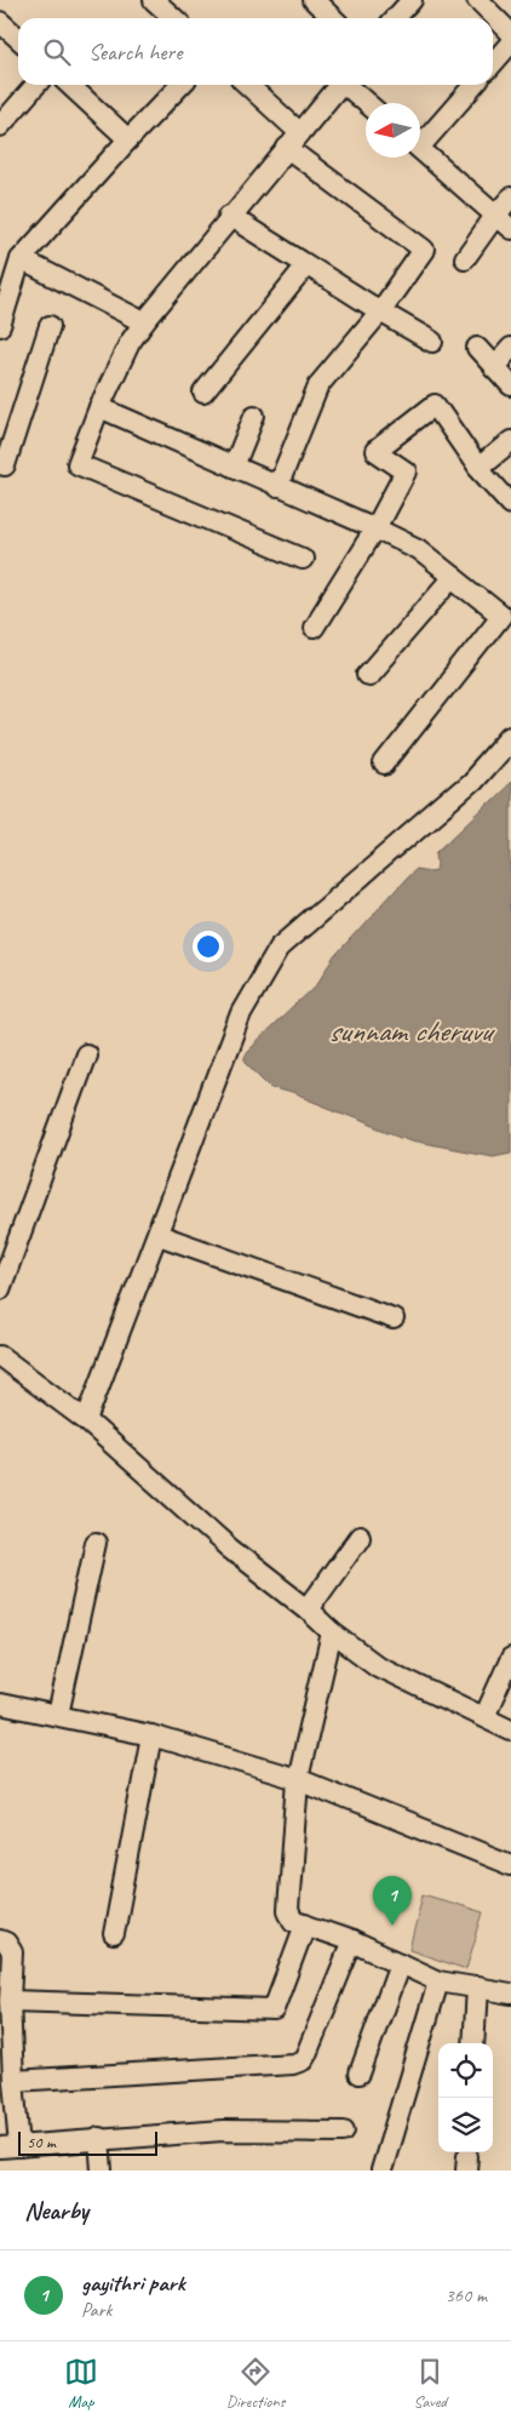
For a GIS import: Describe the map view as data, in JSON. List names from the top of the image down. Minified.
{"water":["sunnam cheruvu"],"scale_bar":"50 m","north":"left","page":{"search":"Search here","pins":"1","scale":"50 m","heading":"Nearby","list":[{"mark":"1","name":"gayithri park","note":"Park","value":"360 m"}],"nav":["Map","Directions","Saved"]}}
